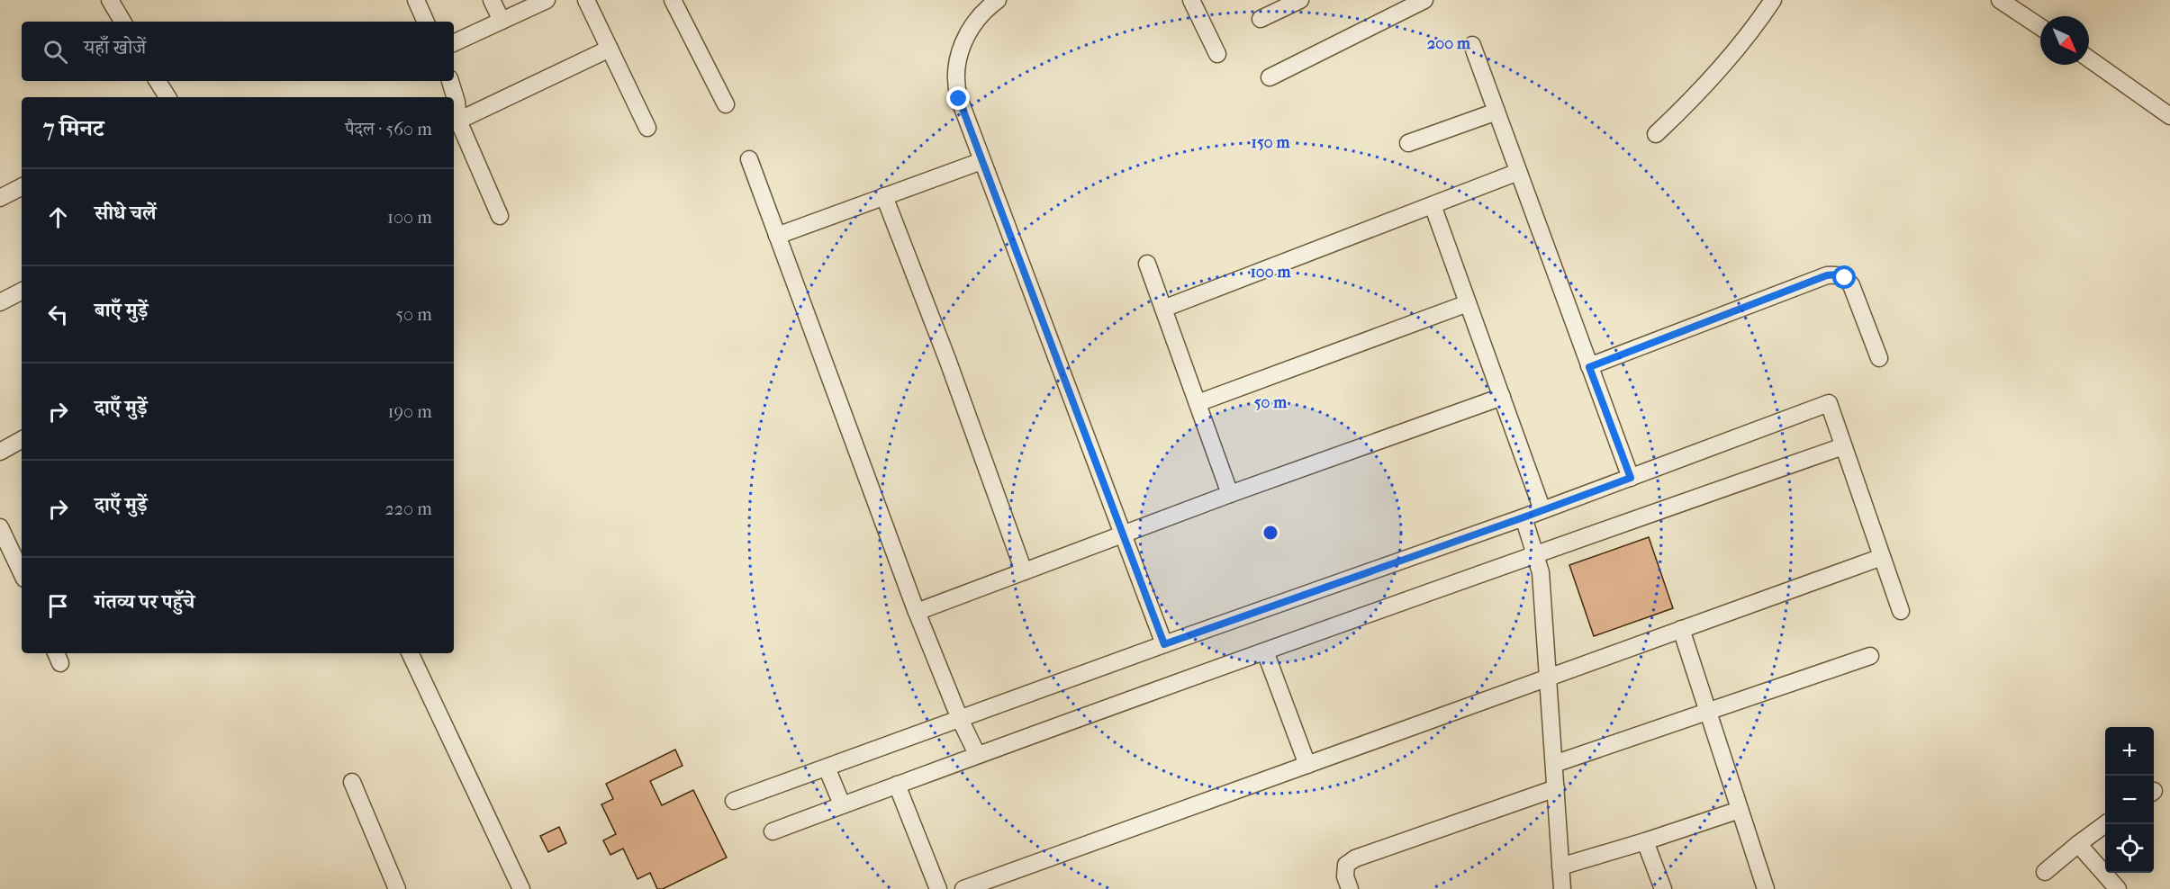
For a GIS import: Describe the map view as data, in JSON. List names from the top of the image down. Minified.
{"north":"bottom right","page":{"search":"यहाँ खोजें","heading":["7 मिनट","पैदल · 560 m"],"list":[["सीधे चलें","100 m"],["बाएँ मुड़ें","50 m"],["दाएँ मुड़ें","190 m"],["दाएँ मुड़ें","220 m"],"गंतव्य पर पहुँचे"],"map_buttons":["+","−"]},"rings":["200 m","150 m","100 m","50 m"]}
